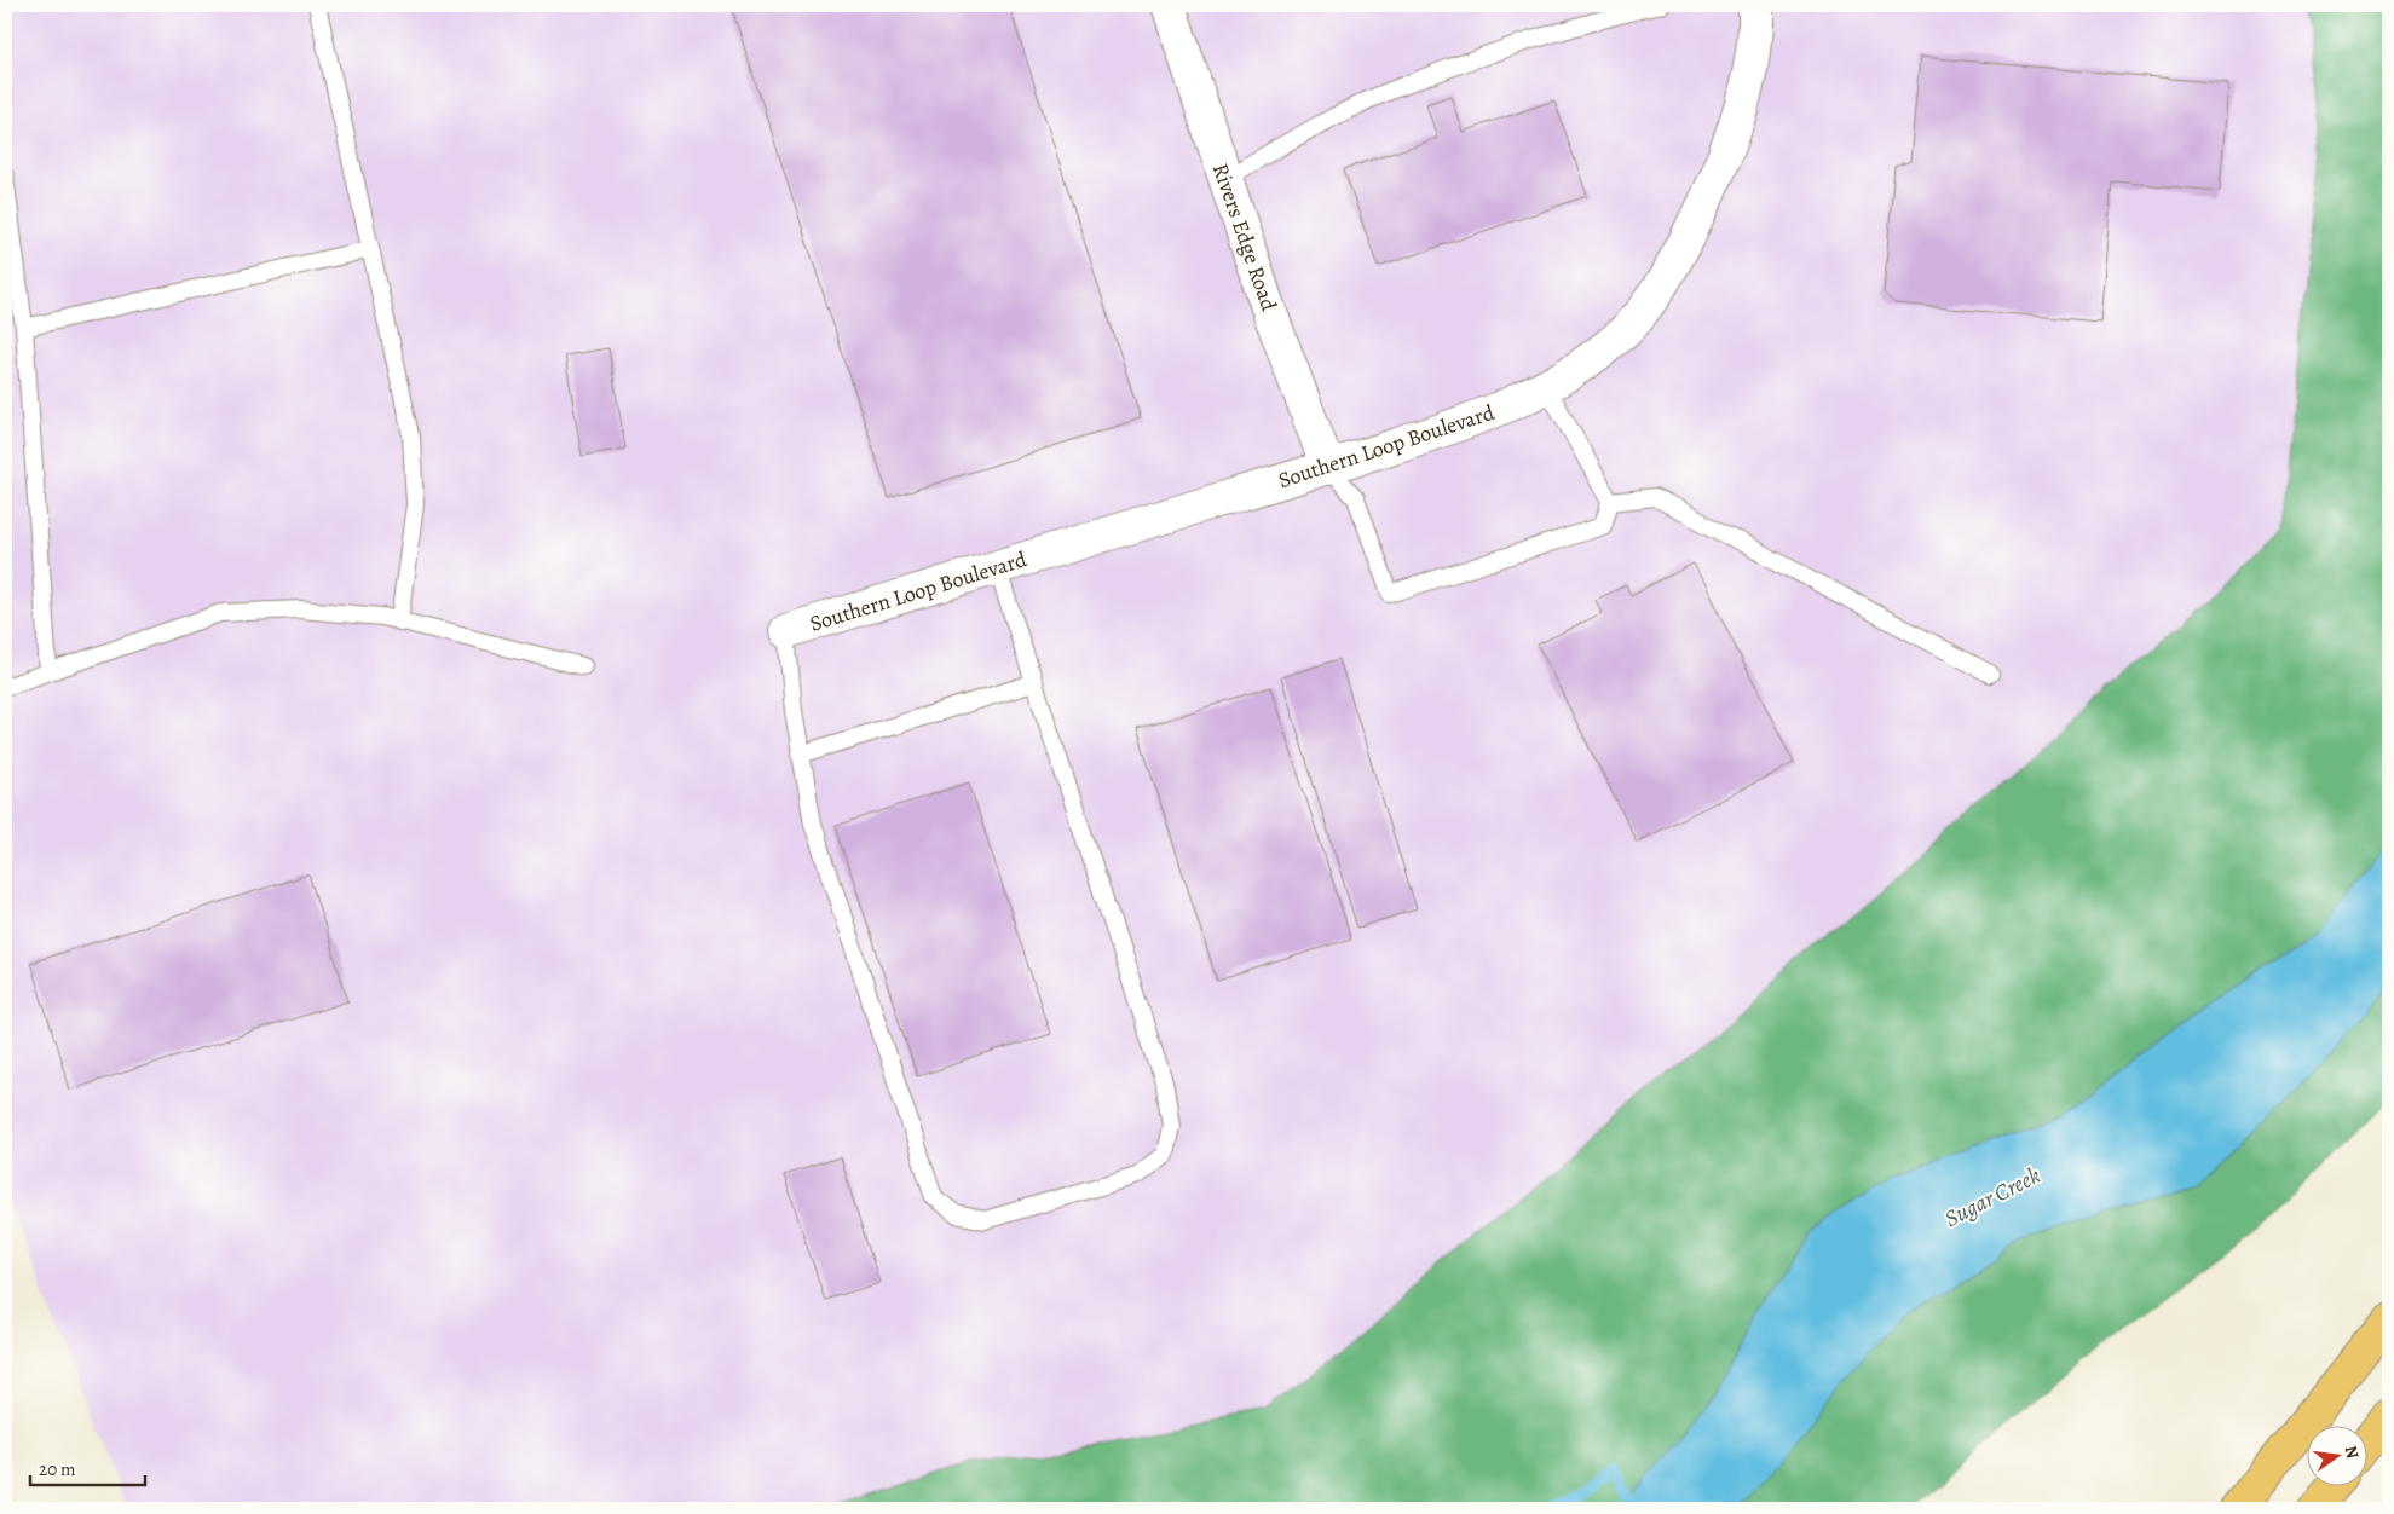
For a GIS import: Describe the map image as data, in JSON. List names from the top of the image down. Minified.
{"streets":{"street":["Rivers Edge Road","Southern Loop Boulevard"]},"crossings":[["Rivers Edge Road","Southern Loop Boulevard"]],"water":["Sugar Creek"],"scale_bar":"20 m","north":"right"}
